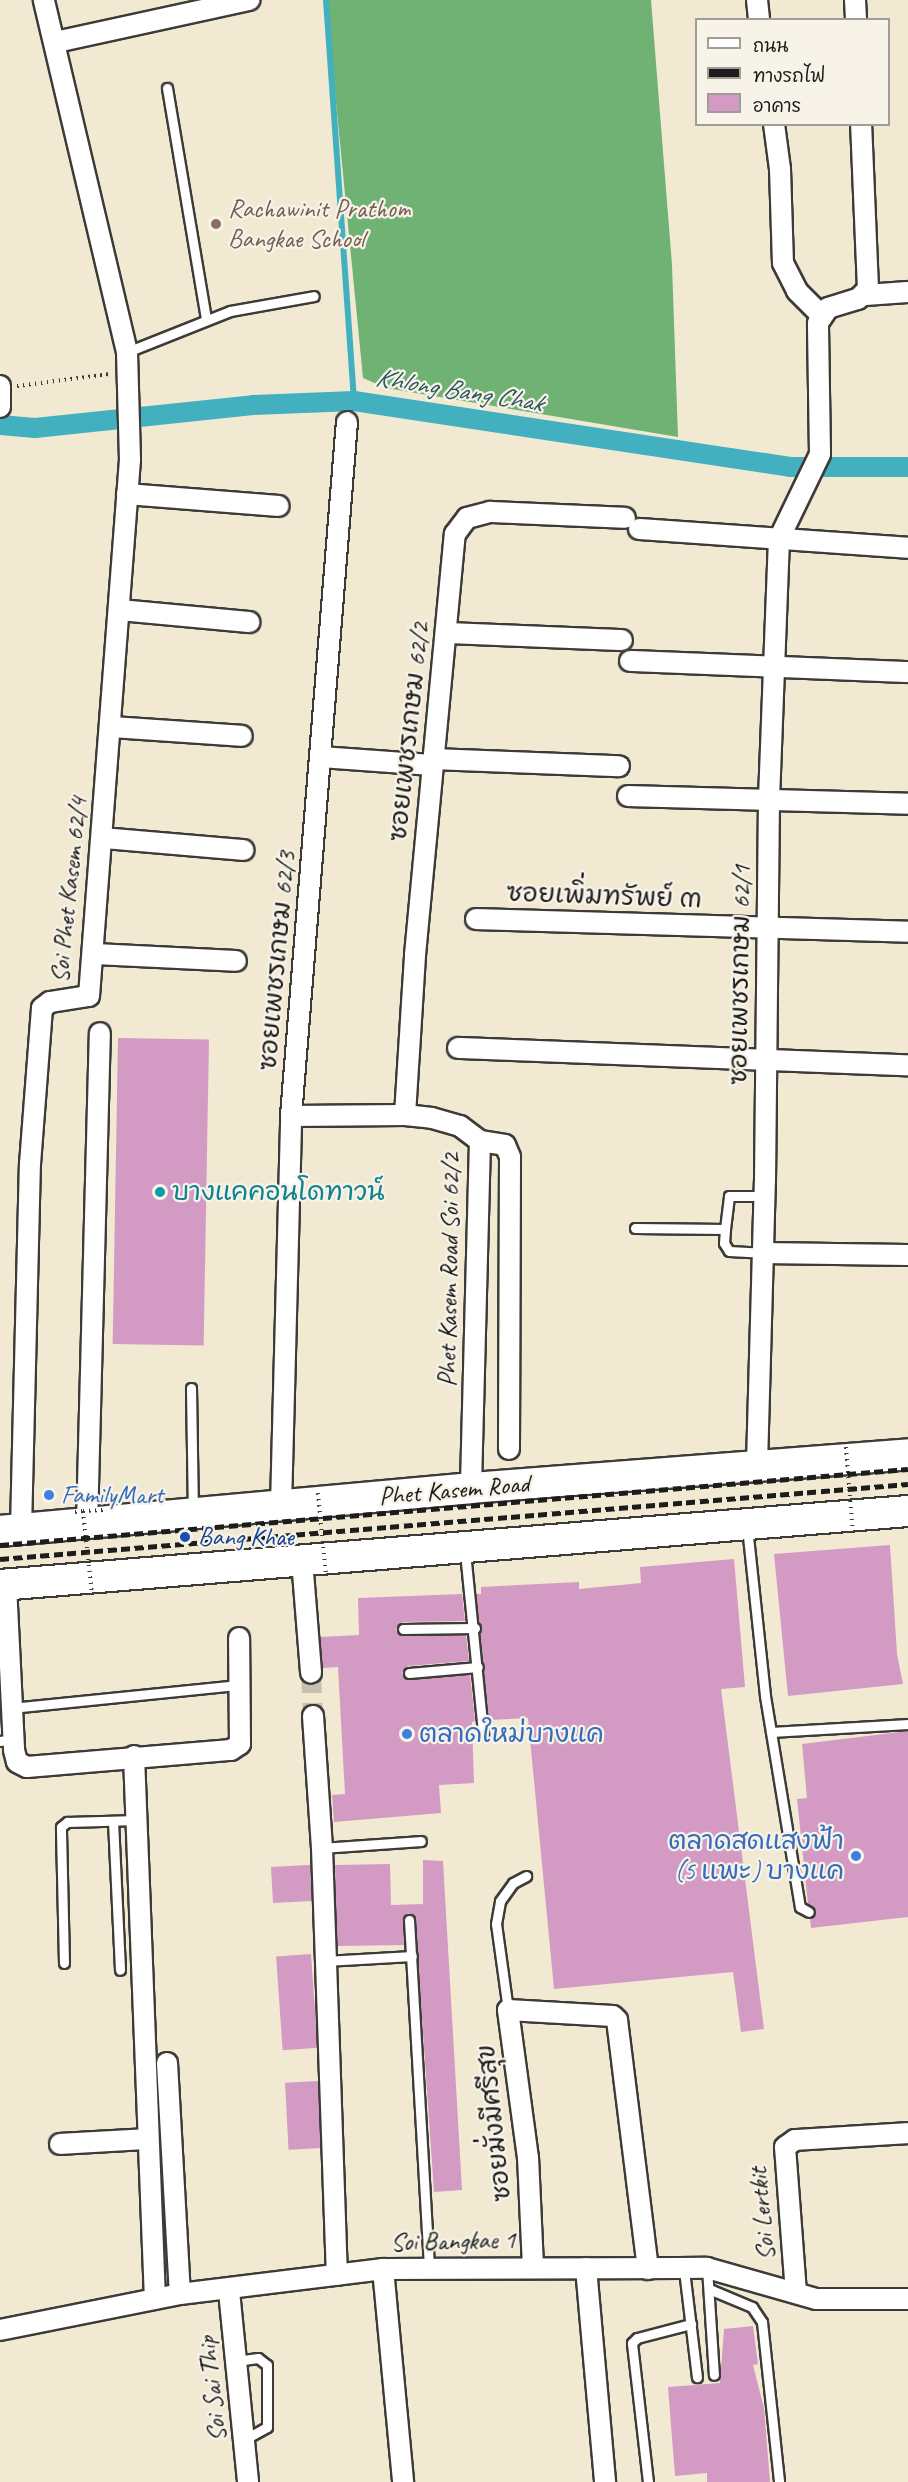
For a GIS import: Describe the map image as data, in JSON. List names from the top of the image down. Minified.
{"streets":{"main road":["Phet Kasem Road"],"street":["ซอยเพชรเกษม 62/2","Soi Phet Kasem 62/4","ซอยเพิ่มทรัพย์ ๓","ซอยเพชรเกษม 62/3","ซอยเพชรเกษม 62/1","Phet Kasem Road Soi 62/2","ซอยมั่งมีศรีสุข","Soi Lertkit","Soi Bangkae 1","Soi Sai Thip"]},"crossings":[["ซอยเพชรเกษม 62/2","ซอยเพชรเกษม 62/1"],["ซอยเพชรเกษม 62/2","Phet Kasem Road Soi 62/2"],["Soi Phet Kasem 62/4","Phet Kasem Road"],["ซอยเพิ่มทรัพย์ ๓","ซอยเพชรเกษม 62/1"],["ซอยเพชรเกษม 62/3","Phet Kasem Road Soi 62/2"],["ซอยเพชรเกษม 62/3","Phet Kasem Road"],["ซอยเพชรเกษม 62/1","Phet Kasem Road"],["Phet Kasem Road Soi 62/2","Phet Kasem Road"],["ซอยมั่งมีศรีสุข","Soi Bangkae 1"],["Soi Lertkit","Soi Bangkae 1"],["Soi Bangkae 1","Soi Sai Thip"]],"water":["Khlong Bang Chak"],"places":["Rachawinit Prathom Bangkae School","บางแคคอนโดทาวน์","FamilyMart","Bang Khae","ตลาดใหม่บางแค","ตลาดสดแสงฟ้า (5 แพะ) บางแค"],"legend":["ถนน","ทางรถไฟ","อาคาร"]}
